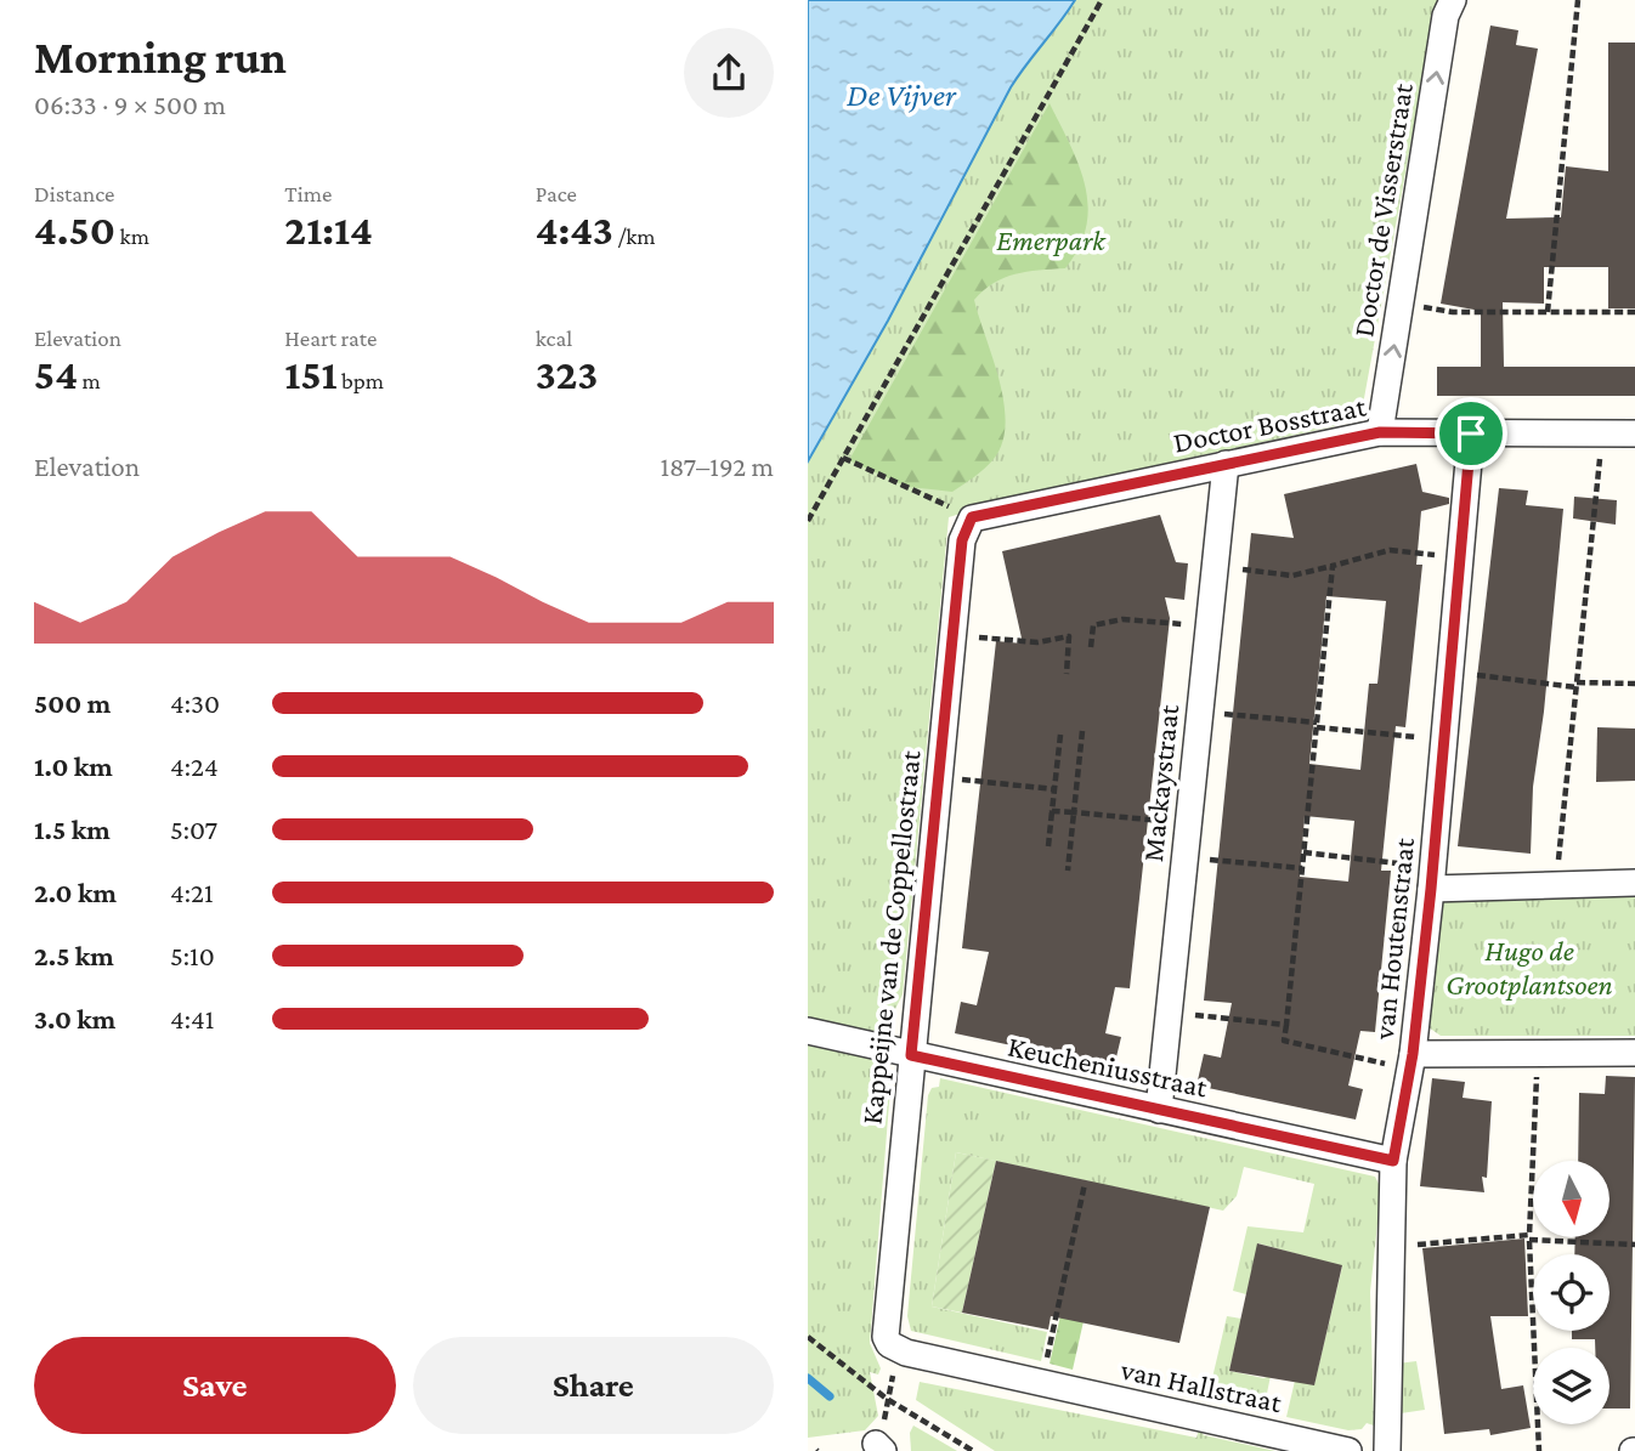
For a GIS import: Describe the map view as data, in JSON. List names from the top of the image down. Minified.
{"streets":{"street":["Doctor de Visserstraat","Doctor Bosstraat","Mackaystraat","Kappeijne van de Coppellostraat","van Houtenstraat","Keucheniusstraat","van Hallstraat"]},"crossings":[["Doctor de Visserstraat","Doctor Bosstraat"],["Doctor Bosstraat","Mackaystraat"],["Doctor Bosstraat","Kappeijne van de Coppellostraat"],["Doctor Bosstraat","van Houtenstraat"],["Mackaystraat","Keucheniusstraat"],["Kappeijne van de Coppellostraat","Keucheniusstraat"],["Kappeijne van de Coppellostraat","van Hallstraat"],["van Houtenstraat","Keucheniusstraat"]],"one_way":["Doctor de Visserstraat"],"water":["De Vijver"],"parks":["Emerpark","Hugo de Grootplantsoen"],"north":"bottom","page":{"heading":["Morning run","06:33 · 9 × 500 m"],"stats":[["Distance","4.50 km"],["Time","21:14"],["Pace","4:43 /km"],["Elevation","54 m"],["Heart rate","151 bpm"],["kcal","323"]],"chart":["Elevation","187–192 m"],"list":[{"name":"500 m","note":"4:30"},{"name":"1.0 km","note":"4:24"},{"name":"1.5 km","note":"5:07"},{"name":"2.0 km","note":"4:21"},{"name":"2.5 km","note":"5:10"},{"name":"3.0 km","note":"4:41"}],"buttons":["Save","Share"]}}
